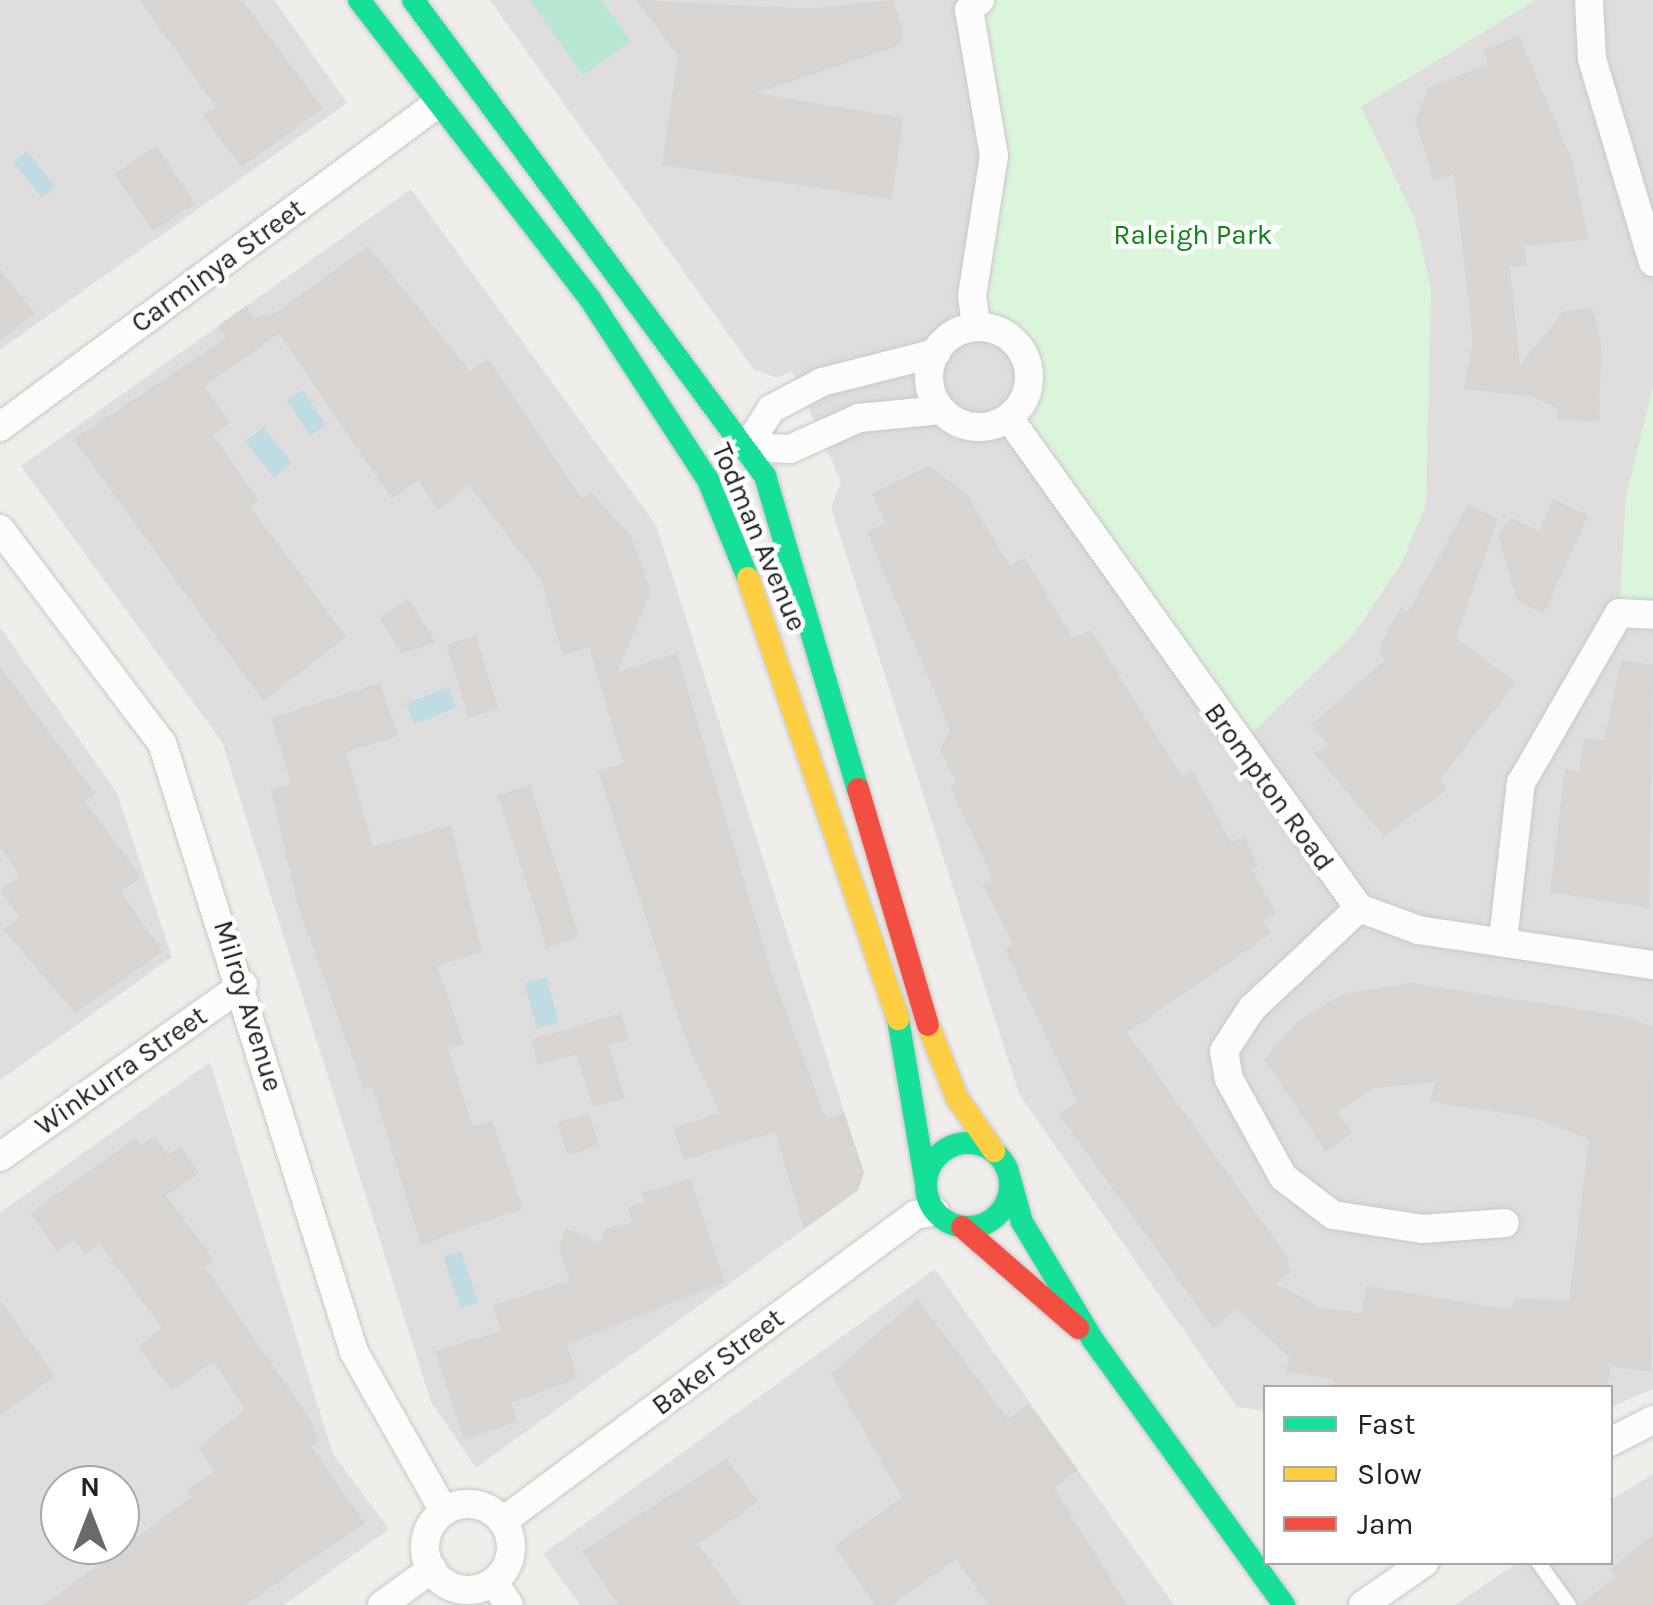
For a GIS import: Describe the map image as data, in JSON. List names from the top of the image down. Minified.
{"streets":{"main road":["Todman Avenue"],"street":["Carminya Street","Brompton Road","Milroy Avenue","Winkurra Street","Baker Street"]},"crossings":[["Carminya Street","Todman Avenue"],["Todman Avenue","Baker Street"],["Milroy Avenue","Winkurra Street"],["Milroy Avenue","Baker Street"]],"parks":["Raleigh Park"],"legend":["Fast","Slow","Jam"],"north":"top"}
